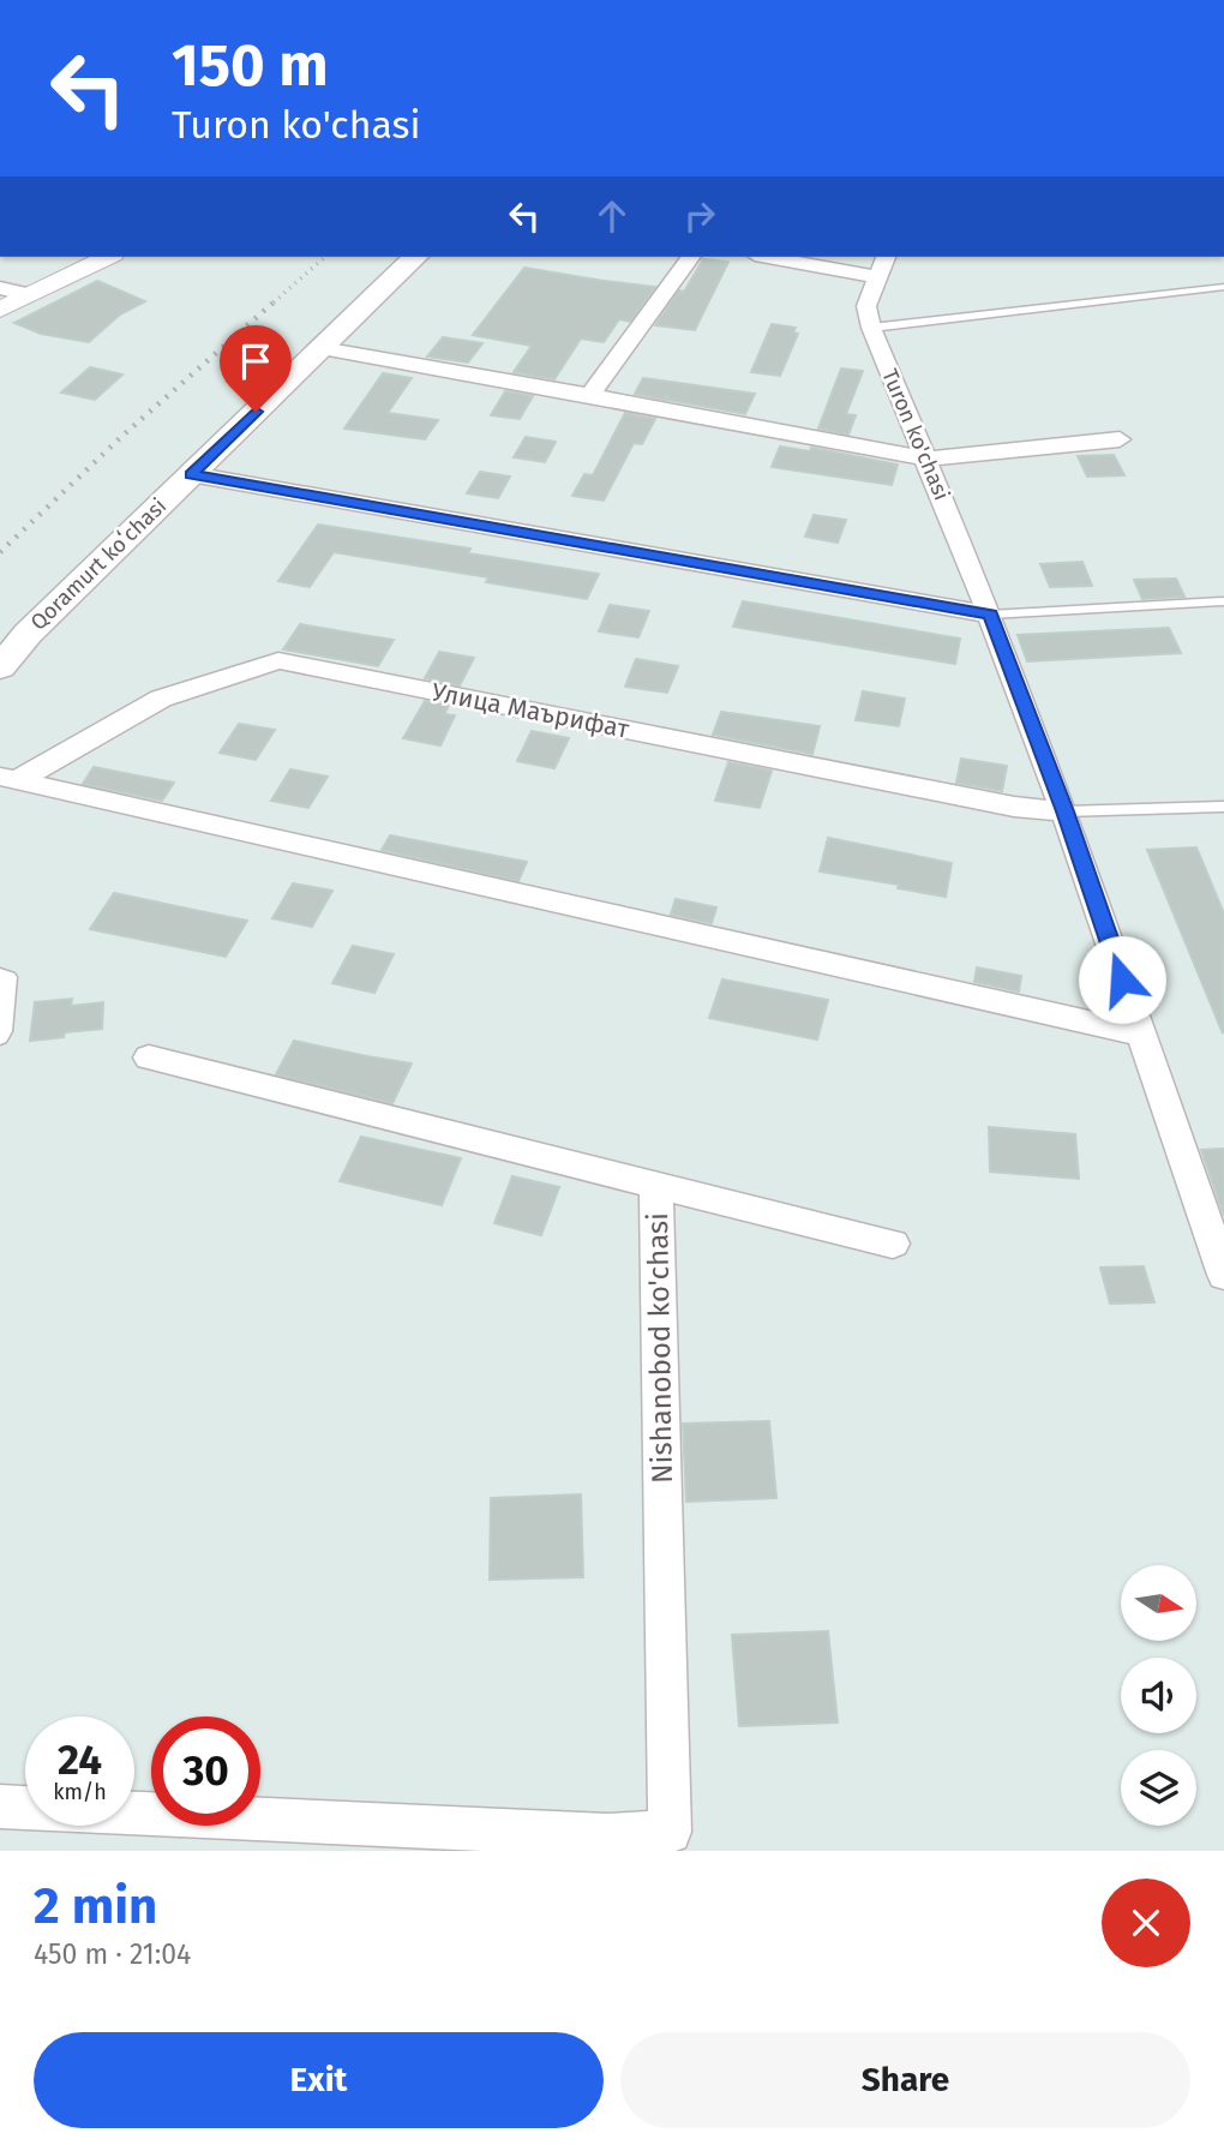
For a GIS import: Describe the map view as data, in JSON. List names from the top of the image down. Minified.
{"streets":{"main road":["Qoramurt koʻchasi"],"street":["Turon ko'chasi","Улица Маърифат","Nishanobod ko'chasi"]},"crossings":[["Turon ko'chasi","Улица Маърифат"]],"north":"right","page":{"turn":["150 m","Turon ko'chasi"],"speed":"24 km/h","limit":"30","heading":["2 min","450 m · 21:04"],"buttons":["Exit","Share"]}}
